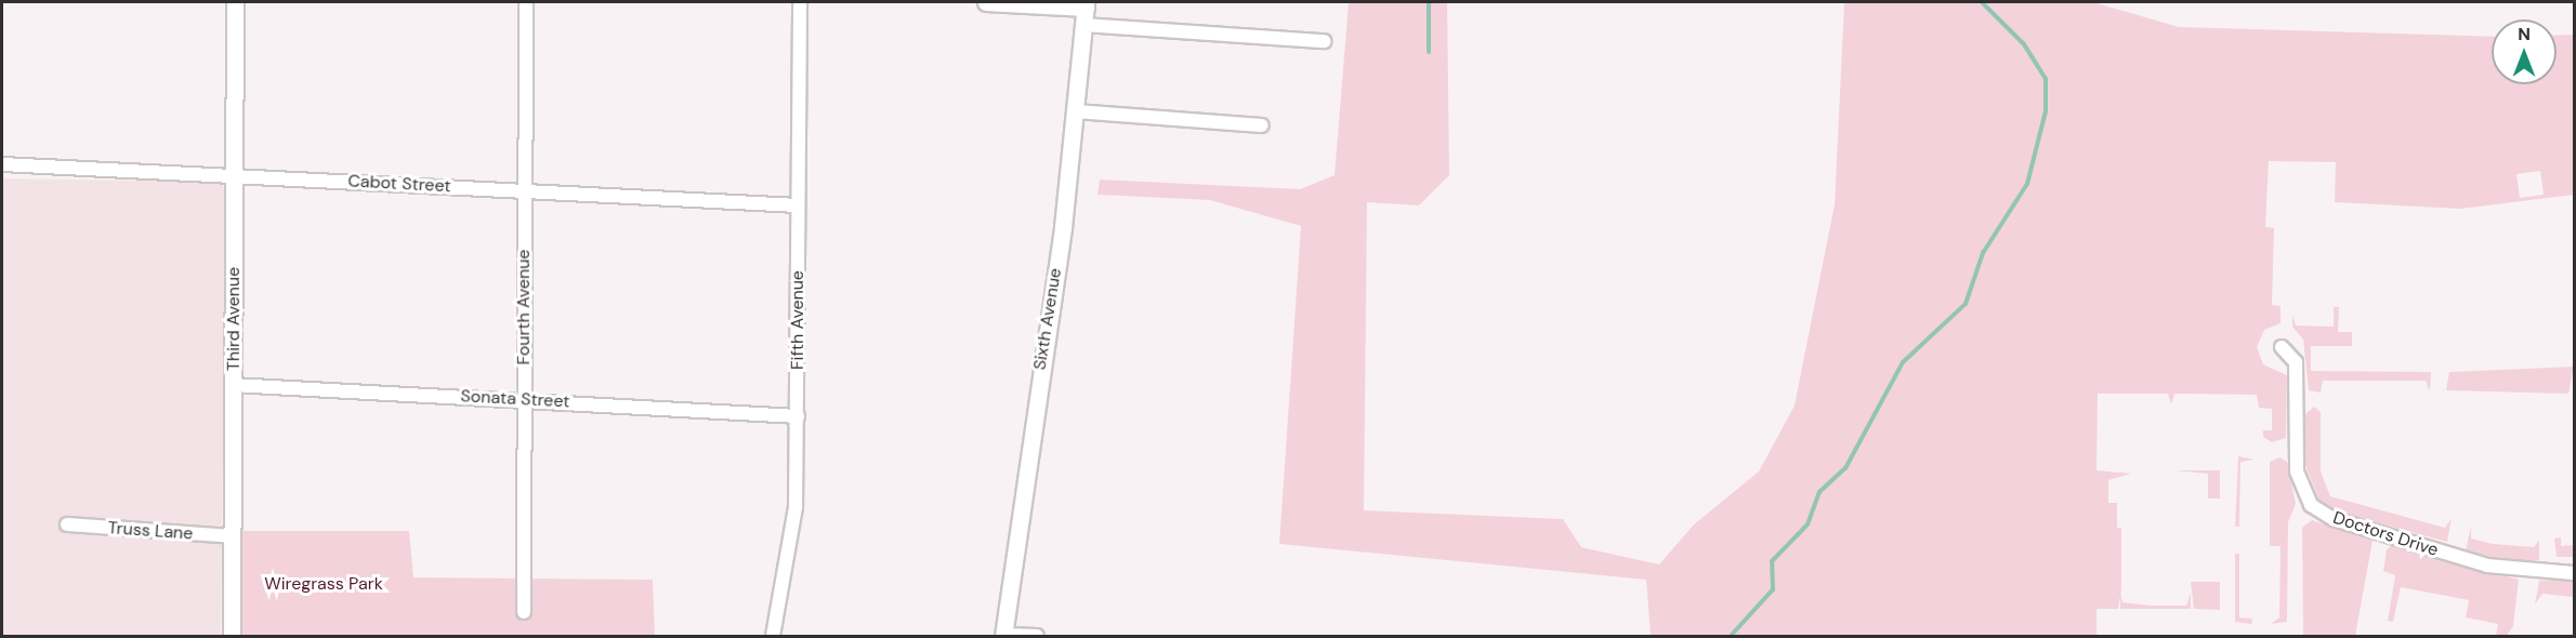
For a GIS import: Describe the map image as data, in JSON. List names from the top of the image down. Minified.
{"streets":{"street":["Cabot Street","Fourth Avenue","Third Avenue","Sixth Avenue","Fifth Avenue","Sonata Street","Truss Lane","Doctors Drive"]},"crossings":[["Cabot Street","Fourth Avenue"],["Cabot Street","Third Avenue"],["Cabot Street","Fifth Avenue"],["Fourth Avenue","Sonata Street"],["Third Avenue","Sonata Street"],["Third Avenue","Truss Lane"],["Fifth Avenue","Sonata Street"]],"parks":["Wiregrass Park"],"north":"top"}
